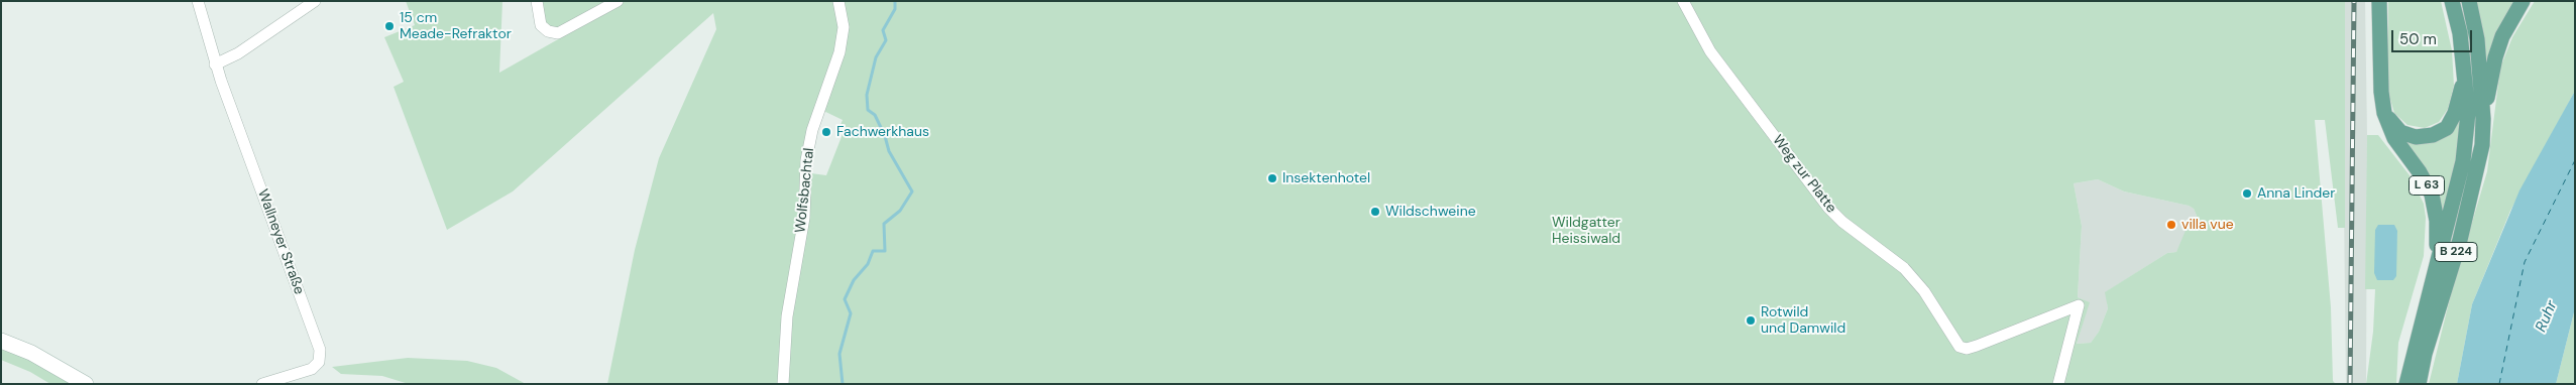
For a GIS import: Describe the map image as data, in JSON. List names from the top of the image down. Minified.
{"streets":{"main road":["L 63","B 224"],"street":["Weg zur Platte","Wolfsbachtal","Wallneyer Straße"]},"crossings":[["L 63","B 224"]],"water":["Ruhr"],"parks":["Wildgatter Heissiwald"],"places":["15 cm Meade-Refraktor","Fachwerkhaus","Insektenhotel","Anna Linder","Wildschweine","villa vue","Rotwild und Damwild"],"scale_bar":"50 m"}
